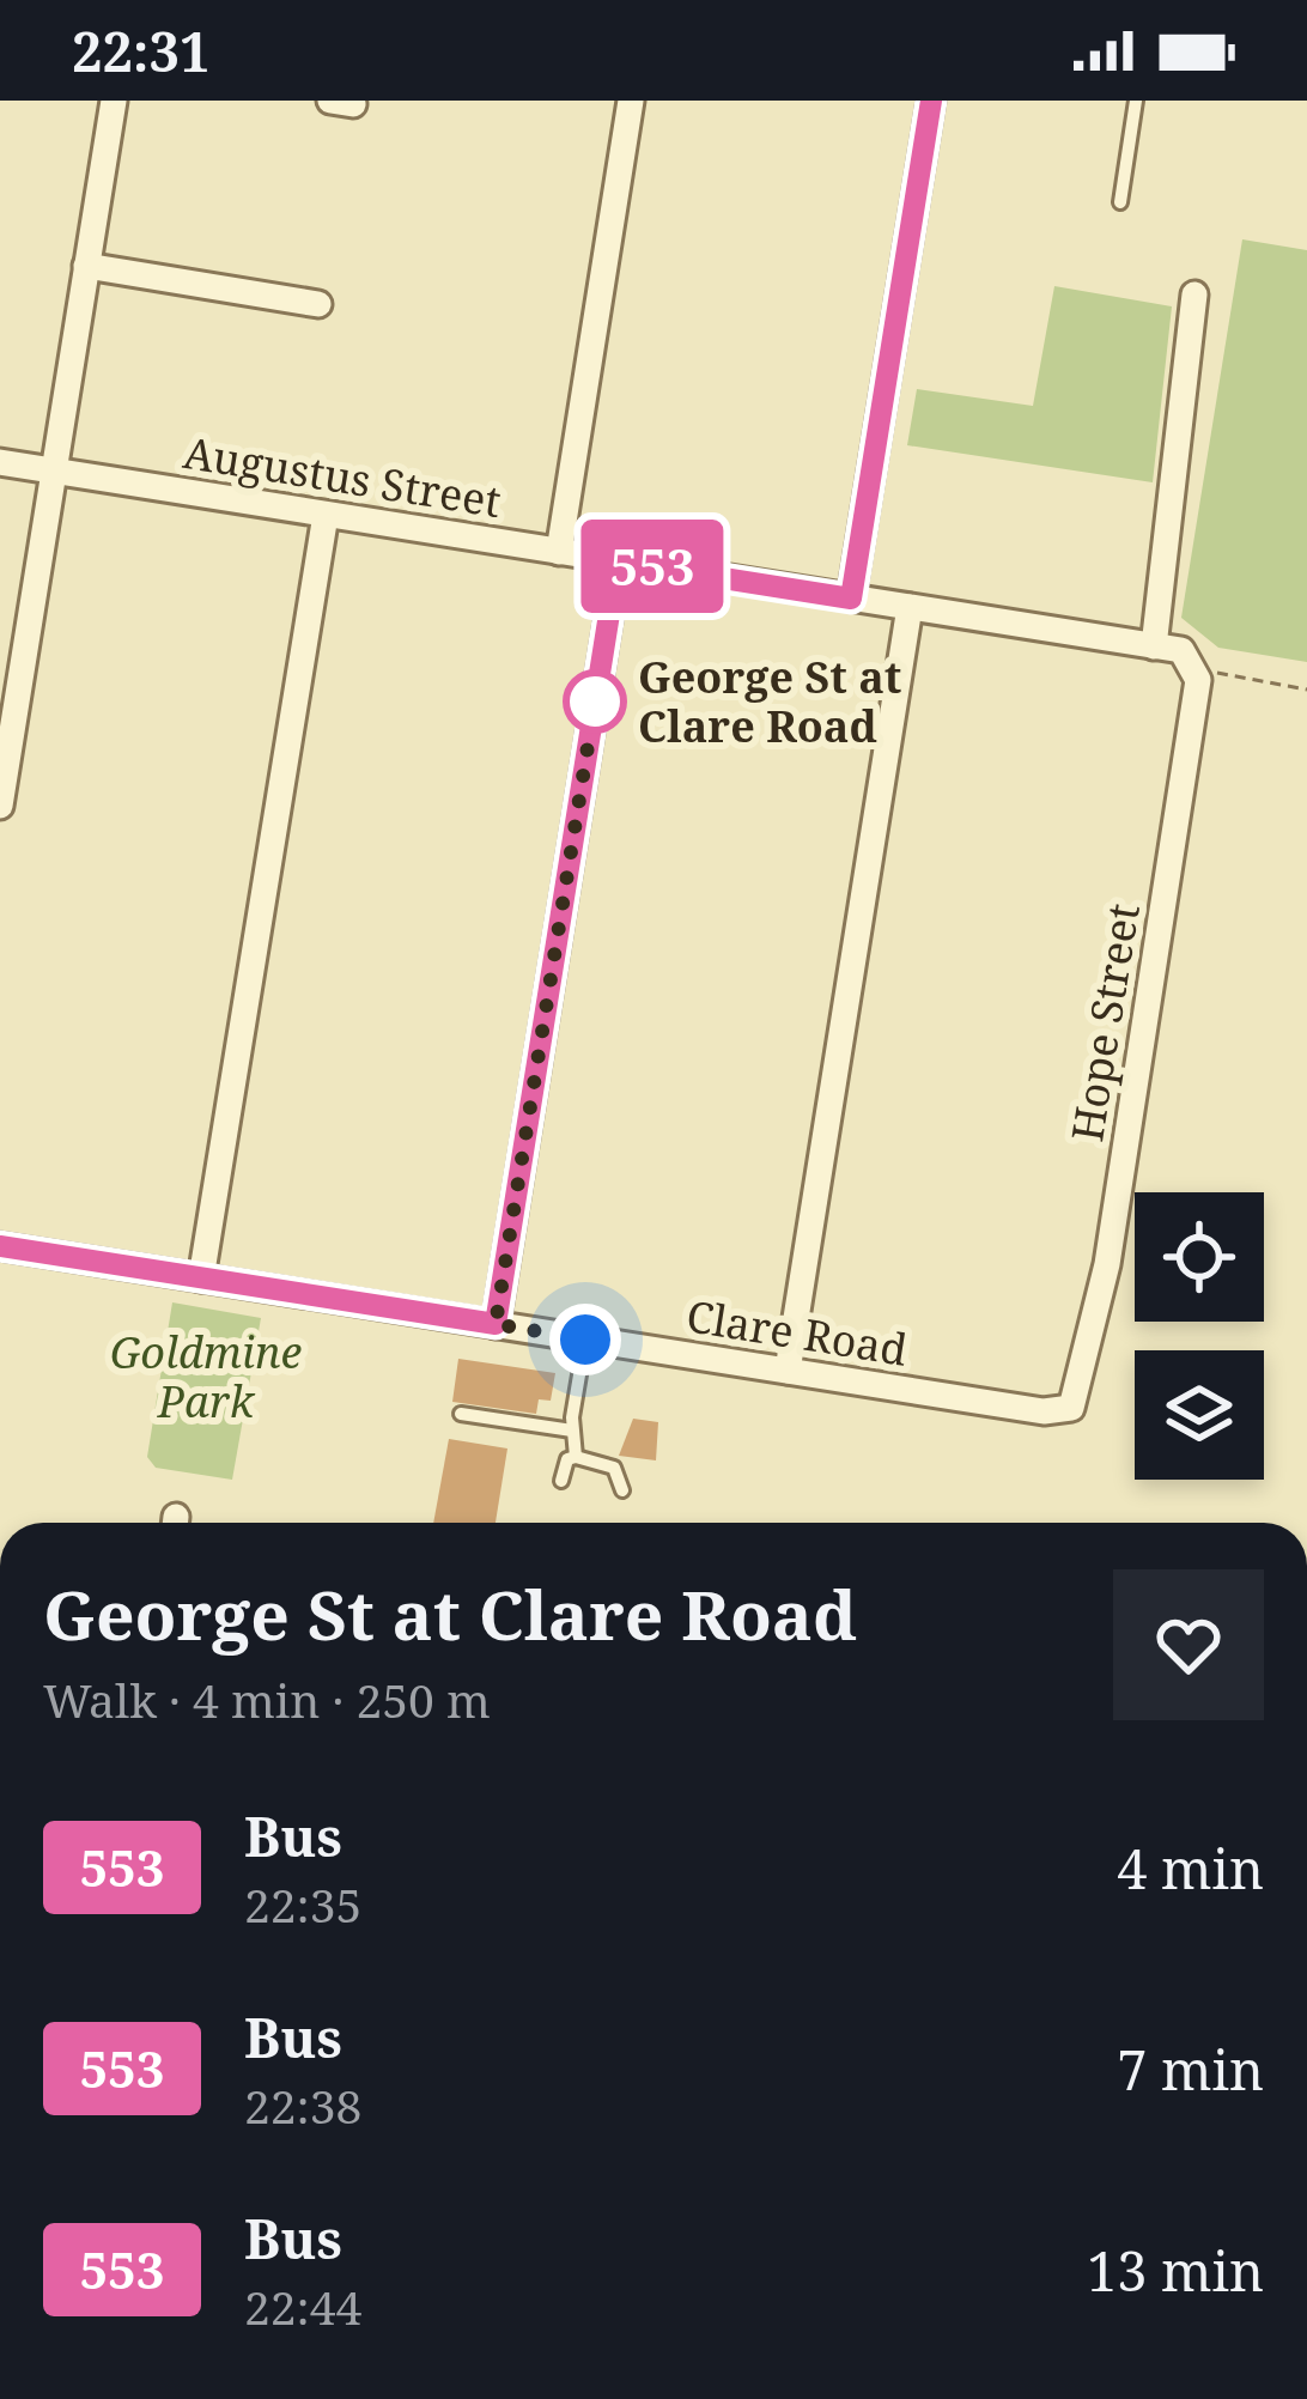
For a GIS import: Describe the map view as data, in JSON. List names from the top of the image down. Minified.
{"streets":{"street":["Augustus Street","Hope Street","Clare Road"]},"crossings":[["Augustus Street","Hope Street"],["Hope Street","Clare Road"]],"parks":["Goldmine Park"],"places":["George St at Clare Road"],"lines":["bus line 553"],"page":{"status":"22:31","on_map":"553","heading":["George St at Clare Road","Walk · 4 min · 250 m"],"list":[{"mark":"553","name":"Bus","note":"22:35","value":"4 min"},{"mark":"553","name":"Bus","note":"22:38","value":"7 min"},{"mark":"553","name":"Bus","note":"22:44","value":"13 min"}]}}
